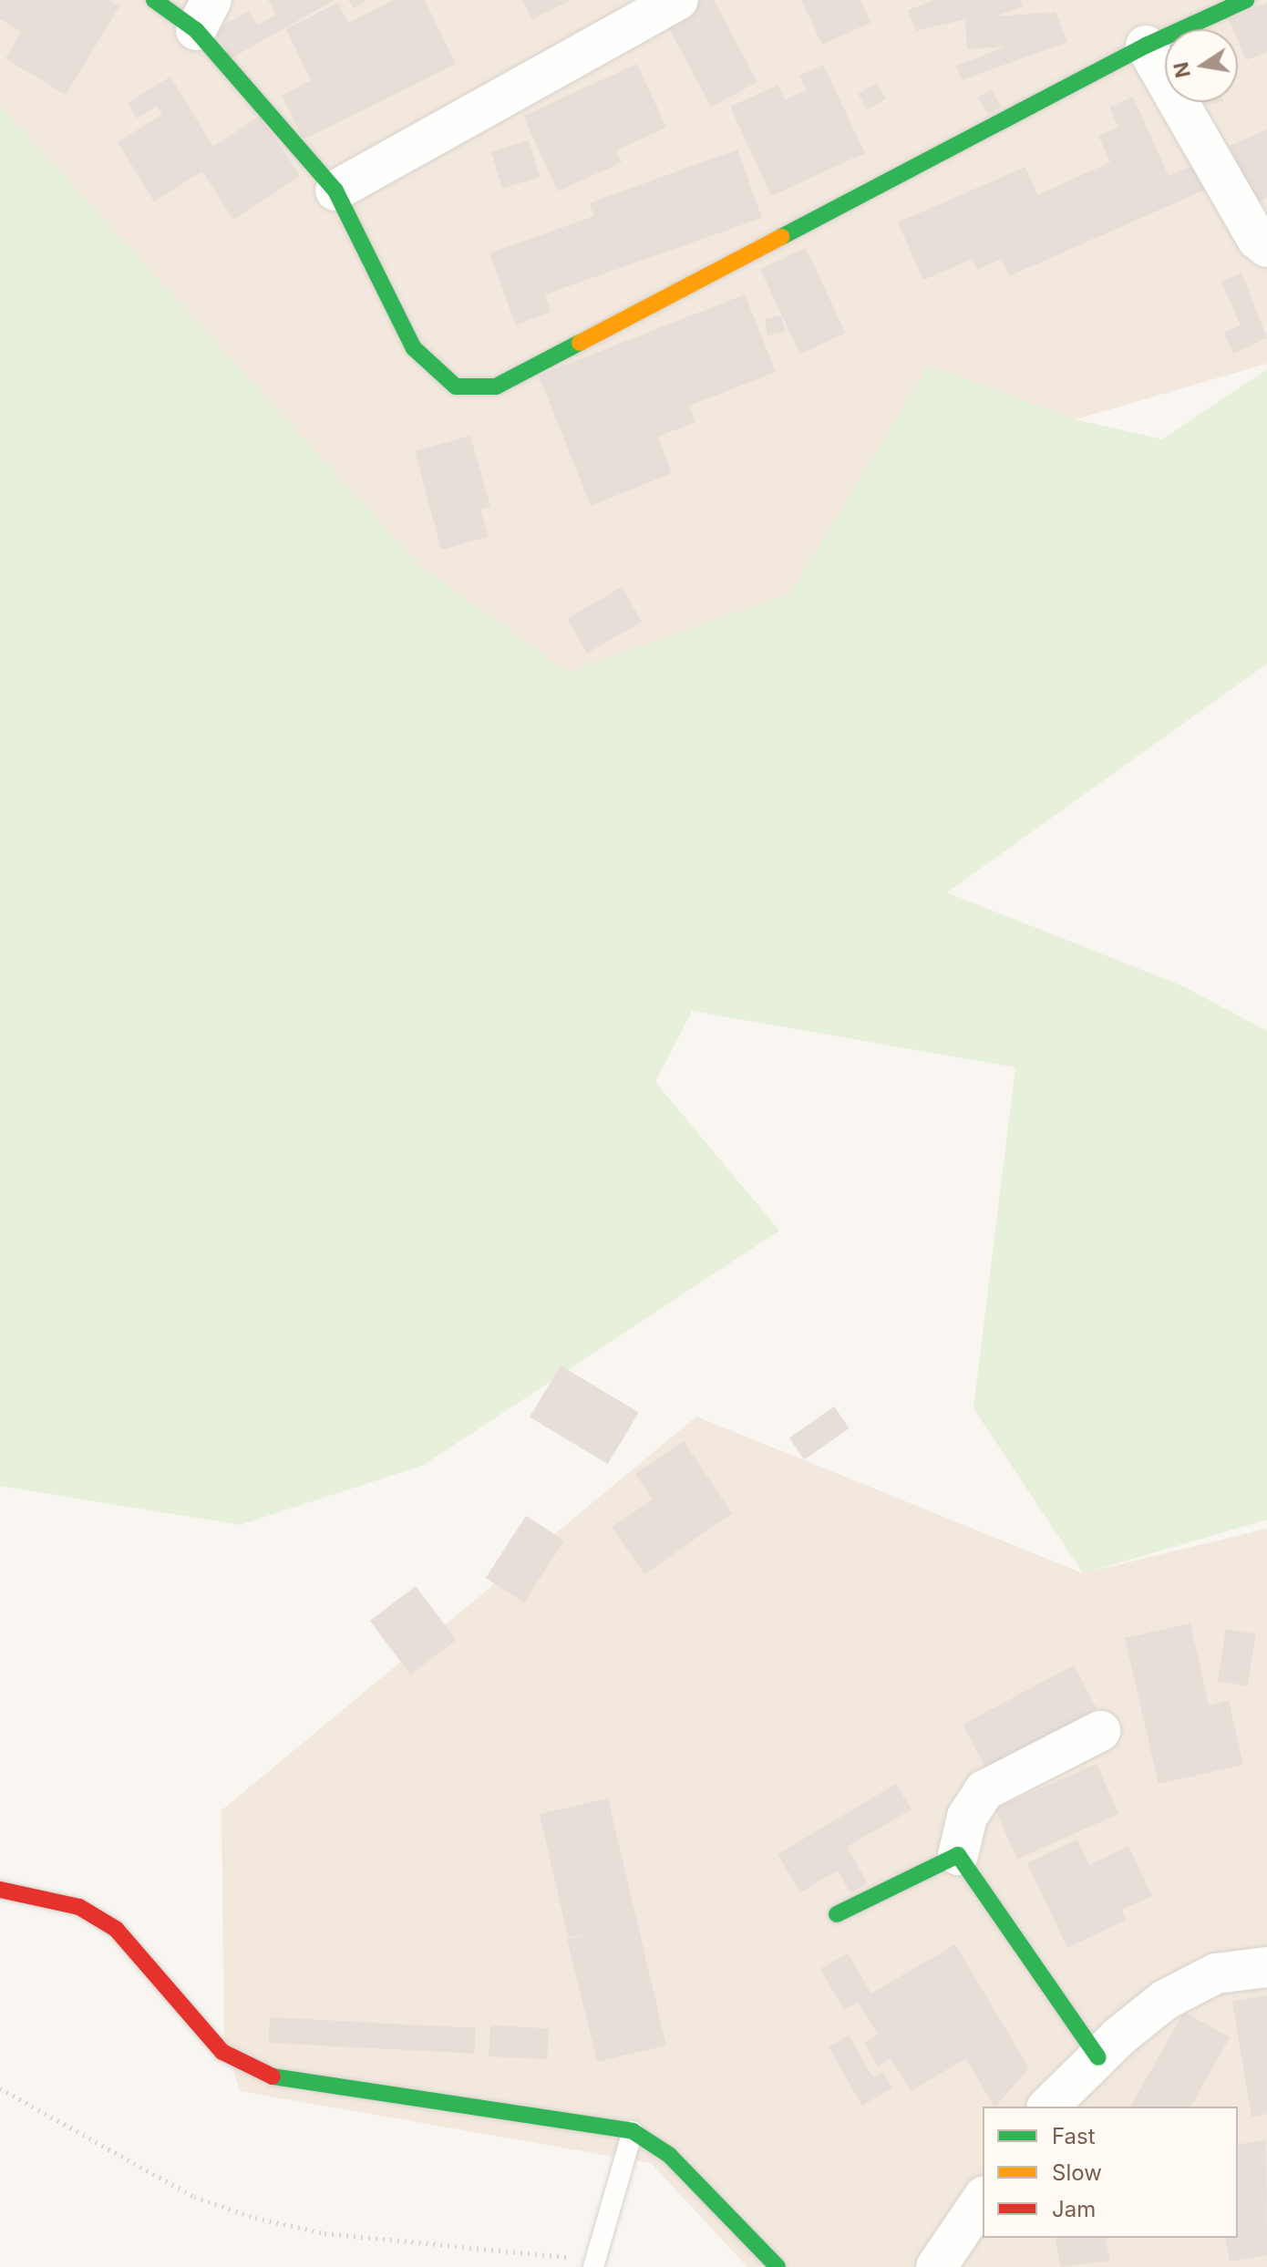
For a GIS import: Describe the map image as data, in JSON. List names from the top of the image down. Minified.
{"legend":["Fast","Slow","Jam"],"north":"left"}
